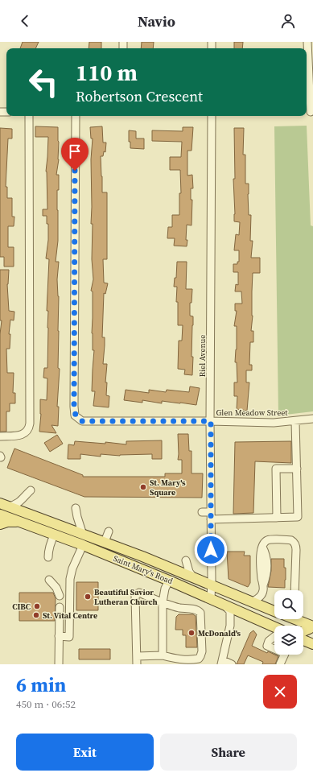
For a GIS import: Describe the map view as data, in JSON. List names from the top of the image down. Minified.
{"streets":{"main road":["Saint Mary's Road"],"street":["Riel Avenue","Glen Meadow Street"]},"crossings":[["Riel Avenue","Glen Meadow Street"],["Riel Avenue","Saint Mary's Road"]],"places":["St. Mary's Square","Beautiful Savior Lutheran Church","CIBC","St. Vital Centre","McDonald's"],"page":{"header":"Navio","turn":["110 m","Robertson Crescent"],"heading":["6 min","450 m · 06:52"],"buttons":["Exit","Share"]}}
